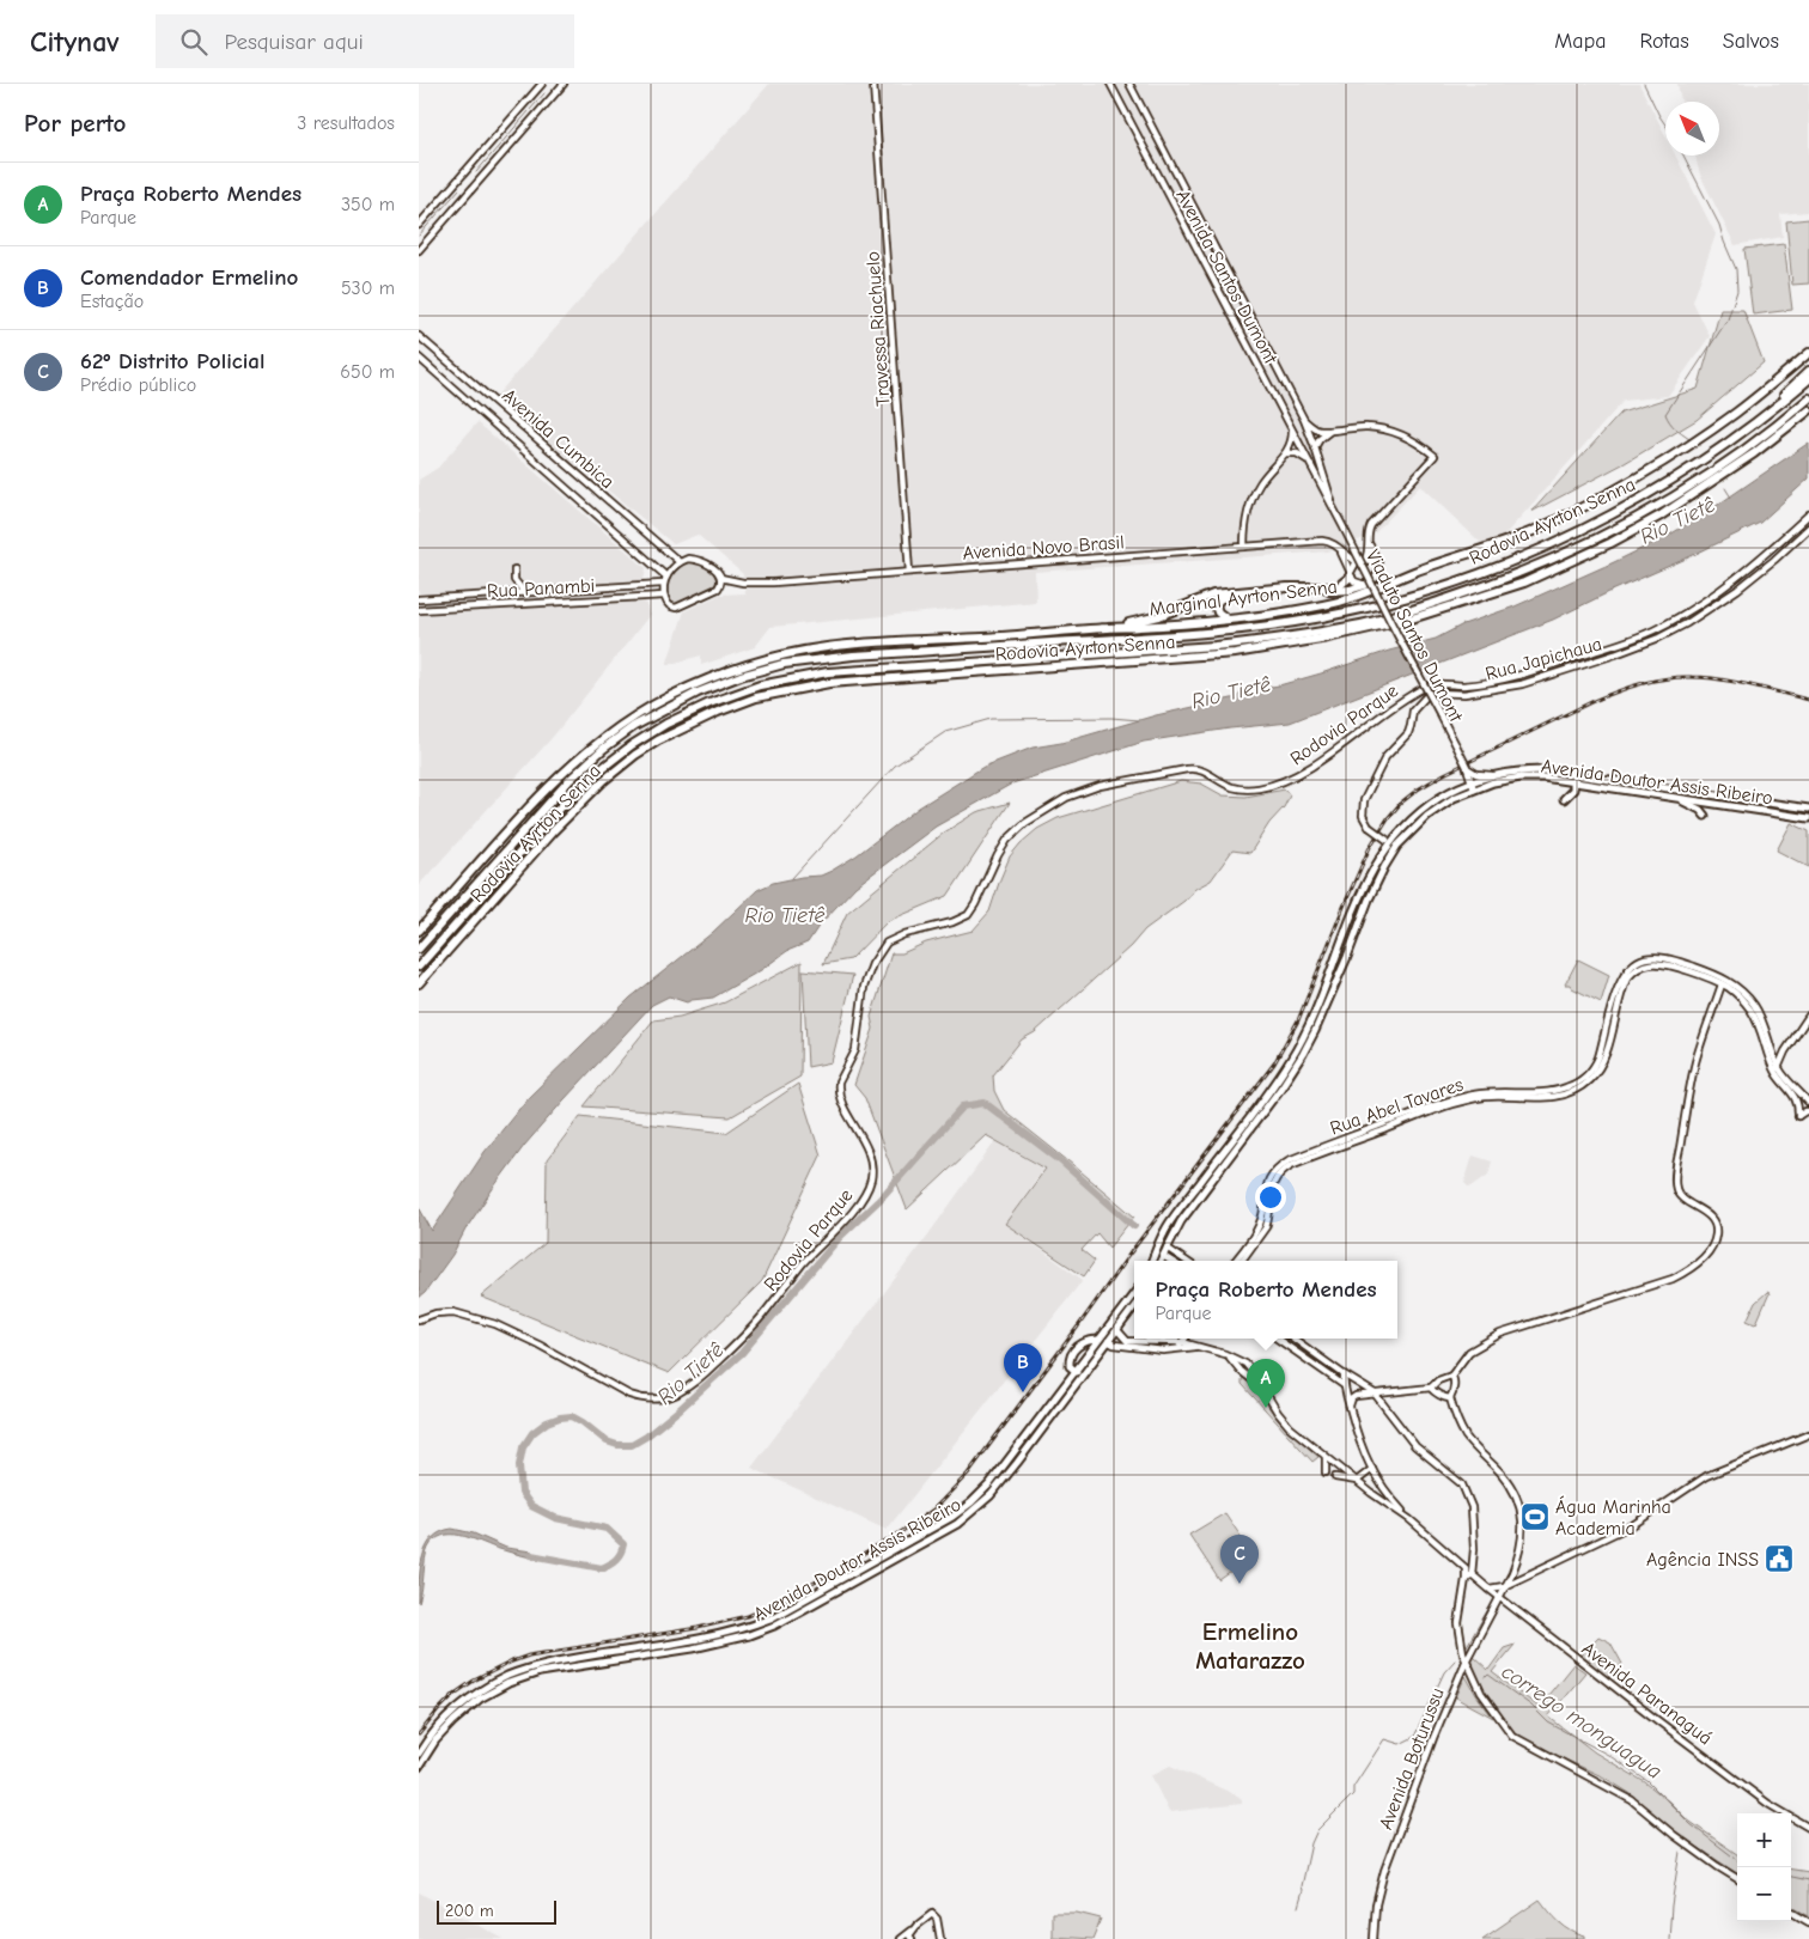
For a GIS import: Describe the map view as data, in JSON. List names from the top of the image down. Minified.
{"streets":{"highway":["Rodovia Ayrton Senna","Marginal Ayrton Senna"],"main road":["Avenida Doutor Assis Ribeiro"],"street":["Avenida Santos Dumont","Travessa Riachuelo","Avenida Cumbica","Avenida Novo Brasil","Rua Panambi","Viaduto Santos Dumont","Rua Japichaua","Rodovia Parque","Rua Abel Tavares","Avenida Paranaguá","Avenida Boturussu"]},"crossings":[["Avenida Santos Dumont","Viaduto Santos Dumont"],["Travessa Riachuelo","Avenida Novo Brasil"],["Avenida Cumbica","Avenida Novo Brasil"],["Avenida Cumbica","Rua Panambi"],["Avenida Novo Brasil","Rua Panambi"],["Viaduto Santos Dumont","Avenida Doutor Assis Ribeiro"],["Rua Japichaua","Avenida Doutor Assis Ribeiro"],["Avenida Paranaguá","Avenida Boturussu"]],"districts":["Ermelino Matarazzo"],"water":["Rio Tietê","corrego monguagua"],"places":{"sports":["Água Marinha Academia"],"public building":["Agência INSS"]},"scale_bar":"200 m","north":"top left","page":{"header":"Citynav","search":"Pesquisar aqui","nav":["Mapa","Rotas","Salvos"],"heading":["Por perto","3 resultados"],"list":[{"mark":"A","name":"Praça Roberto Mendes","note":"Parque","value":"350 m"},{"mark":"B","name":"Comendador Ermelino","note":"Estação","value":"530 m"},{"mark":"C","name":"62º Distrito Policial","note":"Prédio público","value":"650 m"}],"popup":["Praça Roberto Mendes","Parque"],"pins":["B","A","C"],"map_buttons":["+","−"],"scale":"200 m"}}
